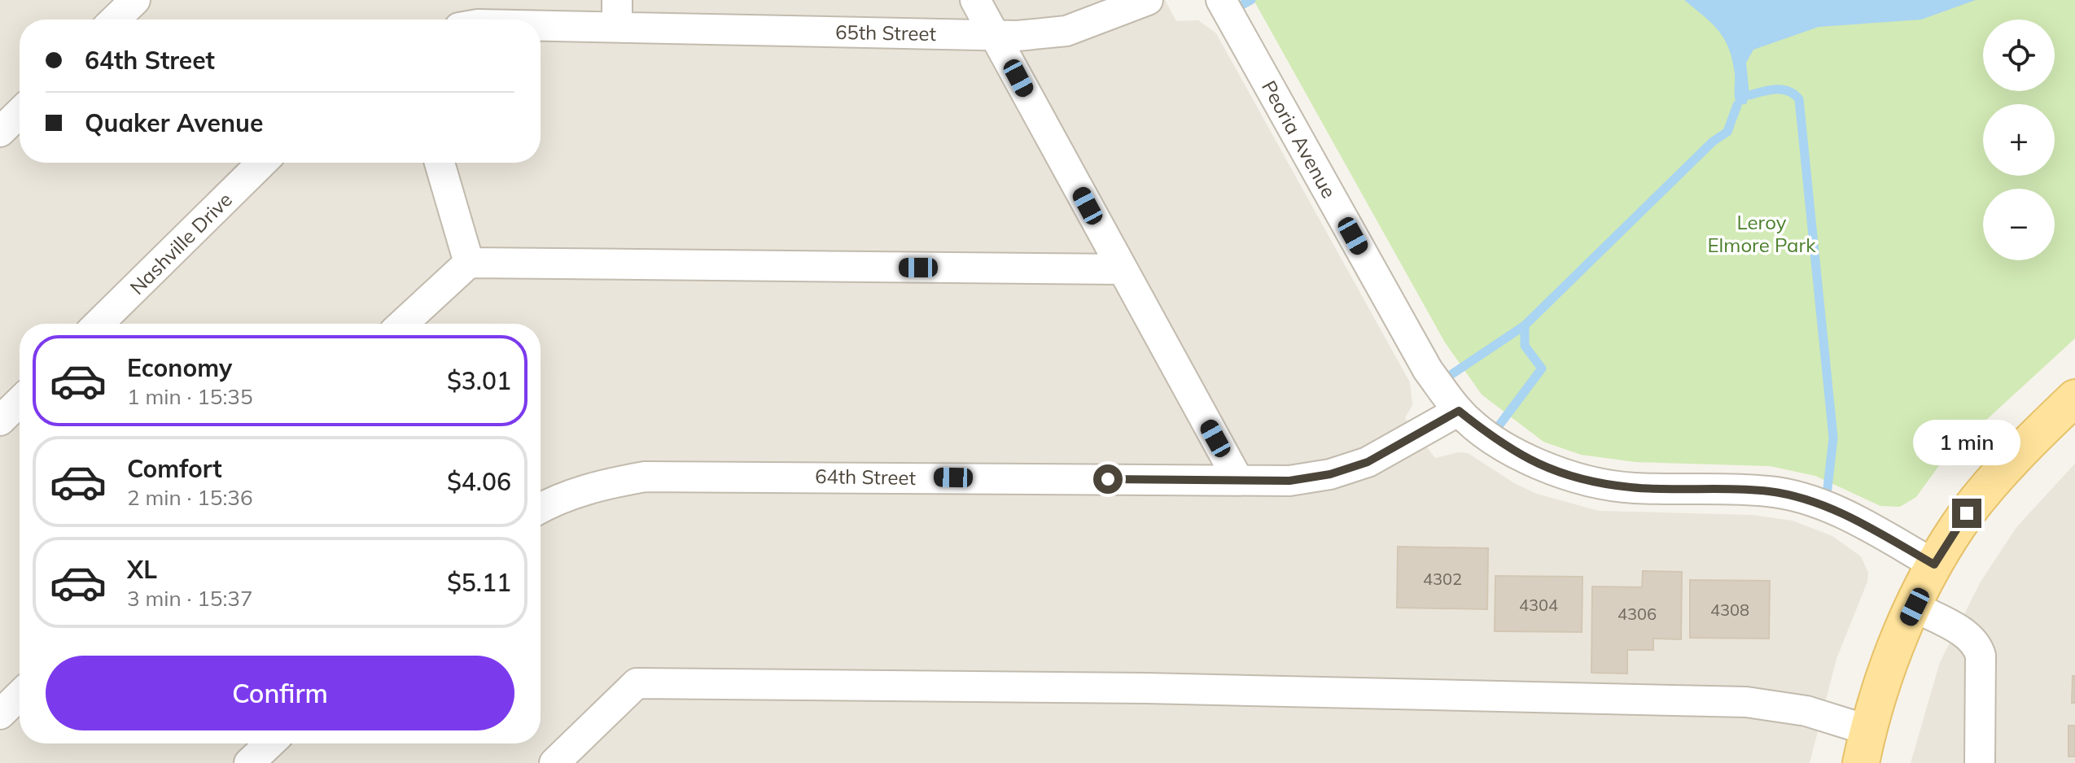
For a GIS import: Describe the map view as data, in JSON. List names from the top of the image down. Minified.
{"streets":{"street":["65th Street","Peoria Avenue","Nashville Drive","64th Street"]},"crossings":[["Peoria Avenue","64th Street"]],"parks":["Leroy Elmore Park"],"house_numbers":["4302","4304","4308","4306"],"page":{"map_buttons":["+","−"],"banner":["64th Street","Quaker Avenue"],"list":[{"name":"Economy","note":"1 min · 15:35","value":"$3.01"},{"name":"Comfort","note":"2 min · 15:36","value":"$4.06"},{"name":"XL","note":"3 min · 15:37","value":"$5.11"}],"bubble":"1 min","buttons":"Confirm"}}
